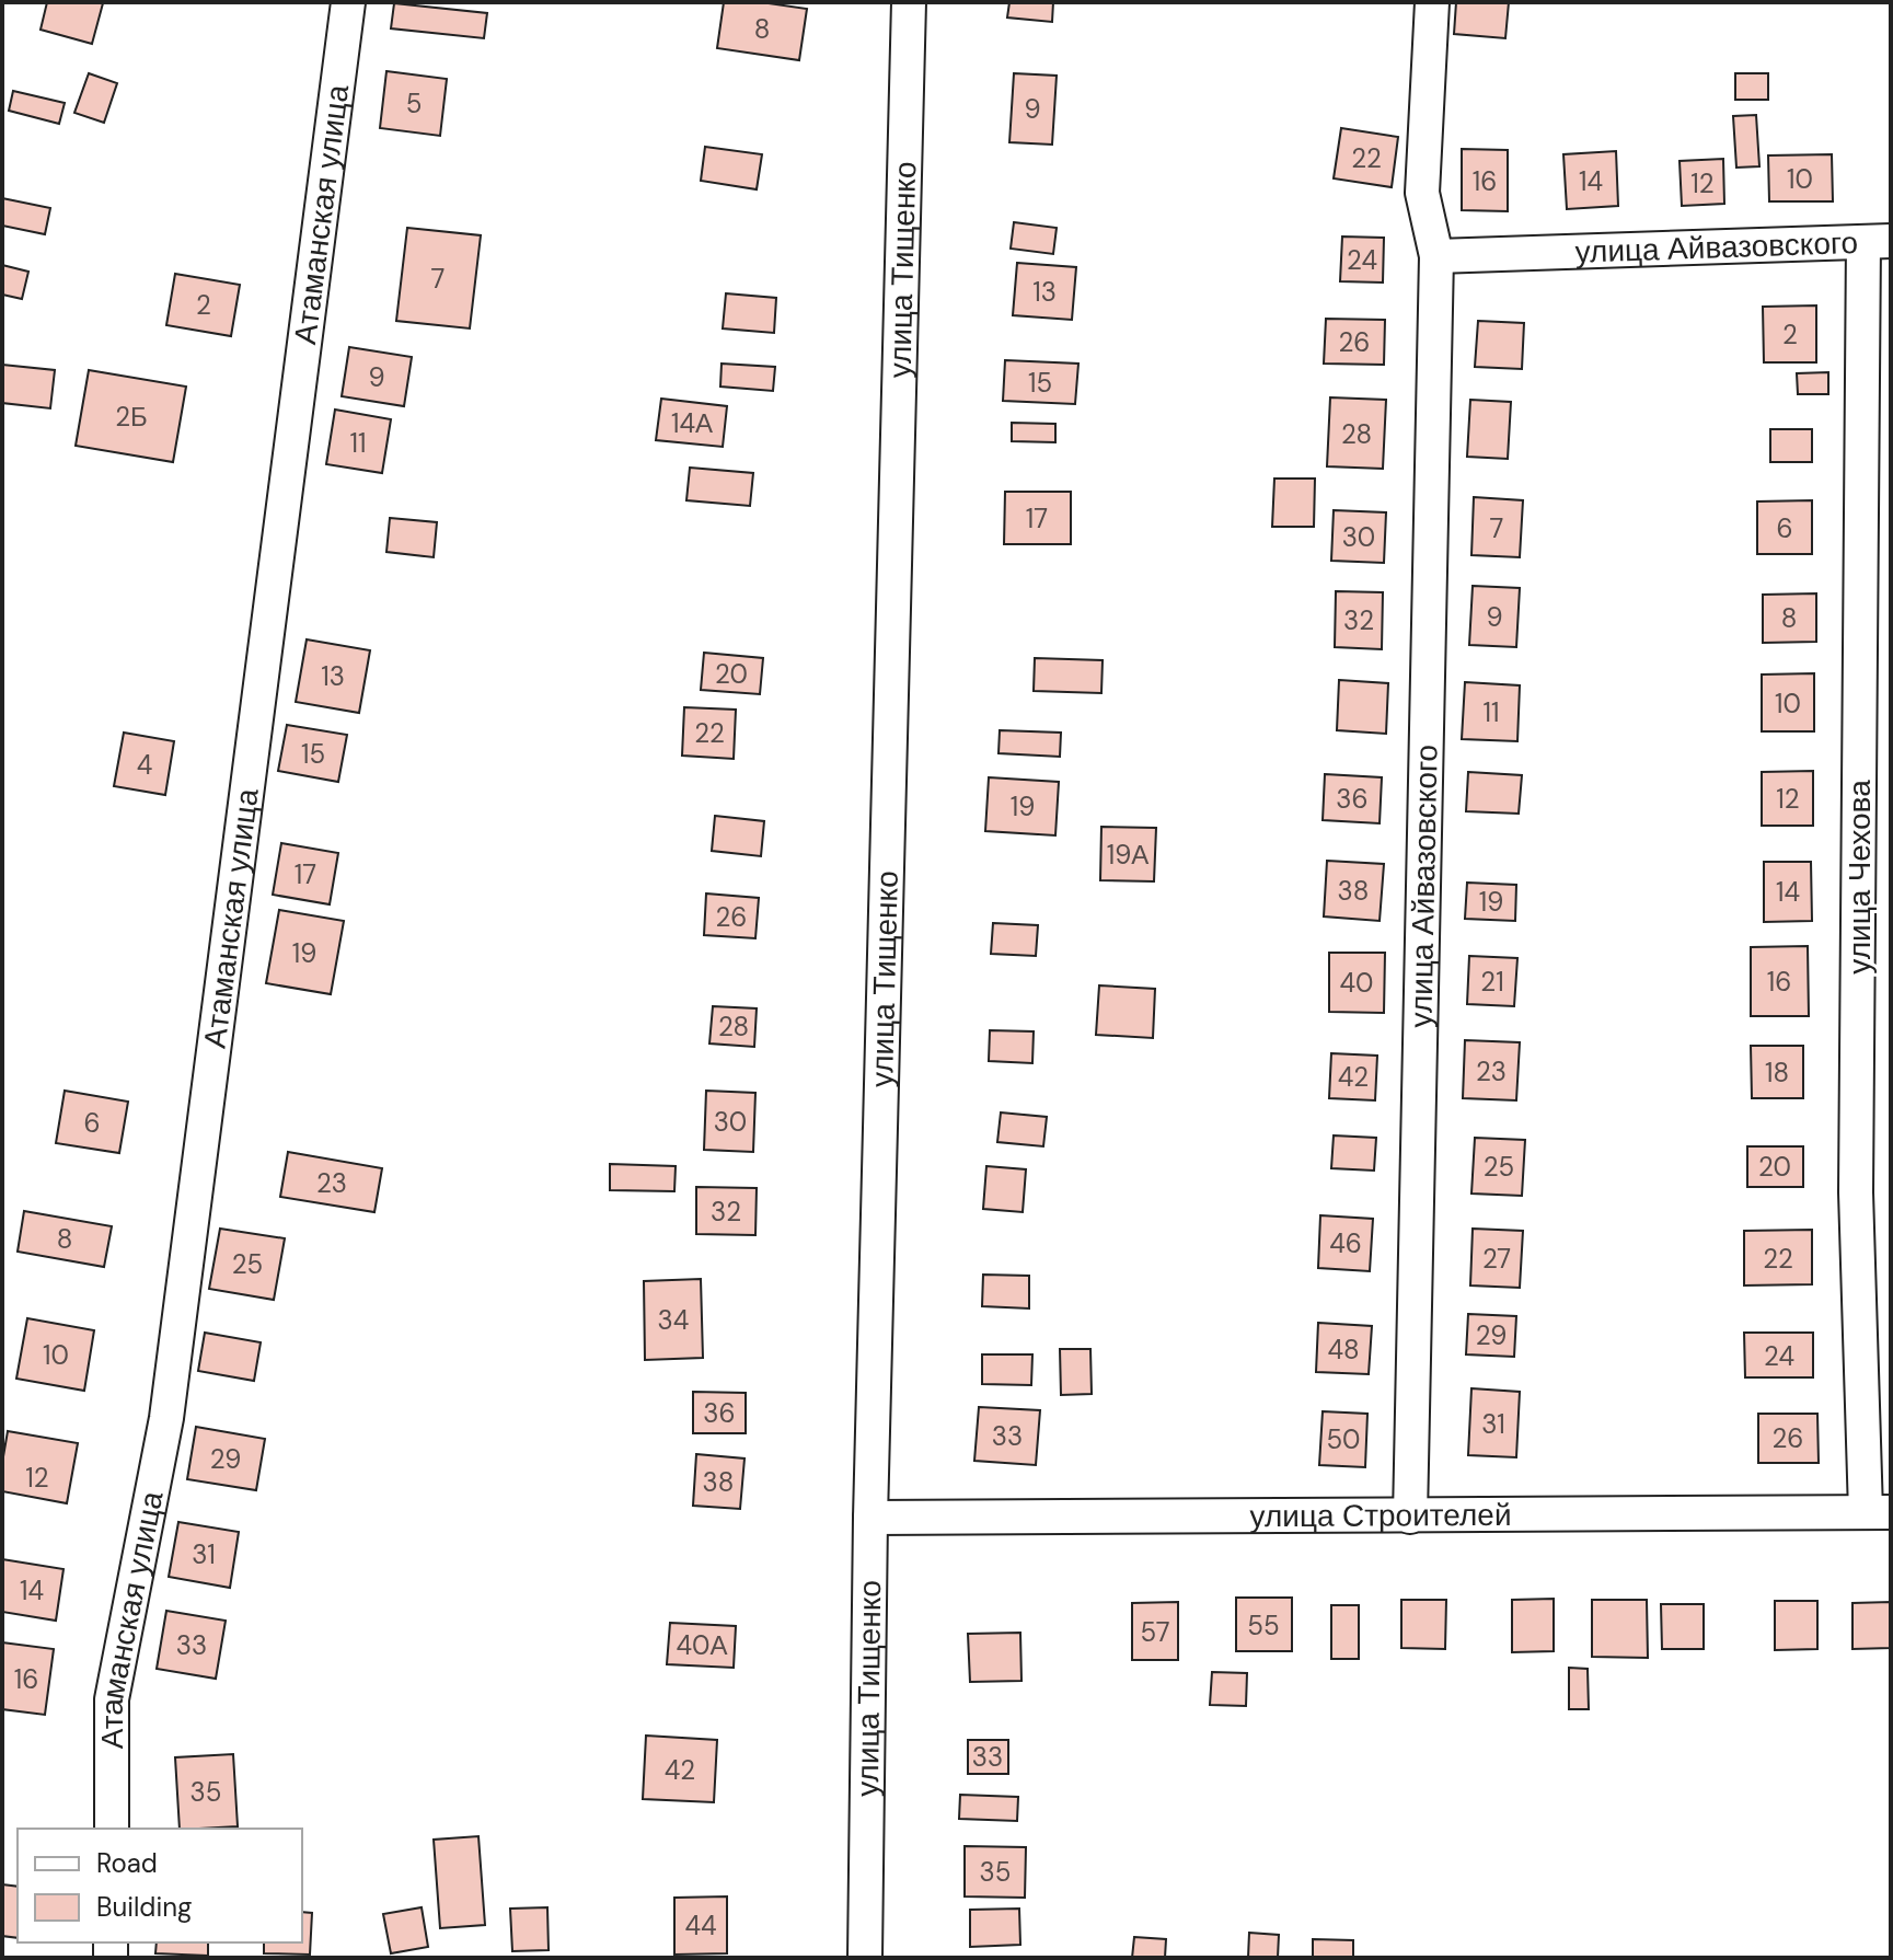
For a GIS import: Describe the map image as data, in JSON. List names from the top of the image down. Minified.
{"streets":{"street":["Атаманская улица","улица Айвазовского","улица Тищенко","улица Чехова","улица Строителей"]},"crossings":[["улица Айвазовского","улица Чехова"],["улица Айвазовского","улица Строителей"],["улица Тищенко","улица Строителей"],["улица Чехова","улица Строителей"]],"house_numbers":["8","5","9","22","10","16","14","12","24","7","13","2","2","26","9","15","2Б","14А","28","11","17","7","6","30","9","8","32","20","13","10","11","22","15","4","36","12","19","19А","17","38","14","19","26","19","21","16","40","28","23","18","42","30","6","25","20","23","32","8","46","27","22","25","34","29","48","10","24","36","31","33","26","50","29","12","38","31","14","55","57","33","40А","16","33","42","35","35","44"],"legend":["Road","Building"]}
